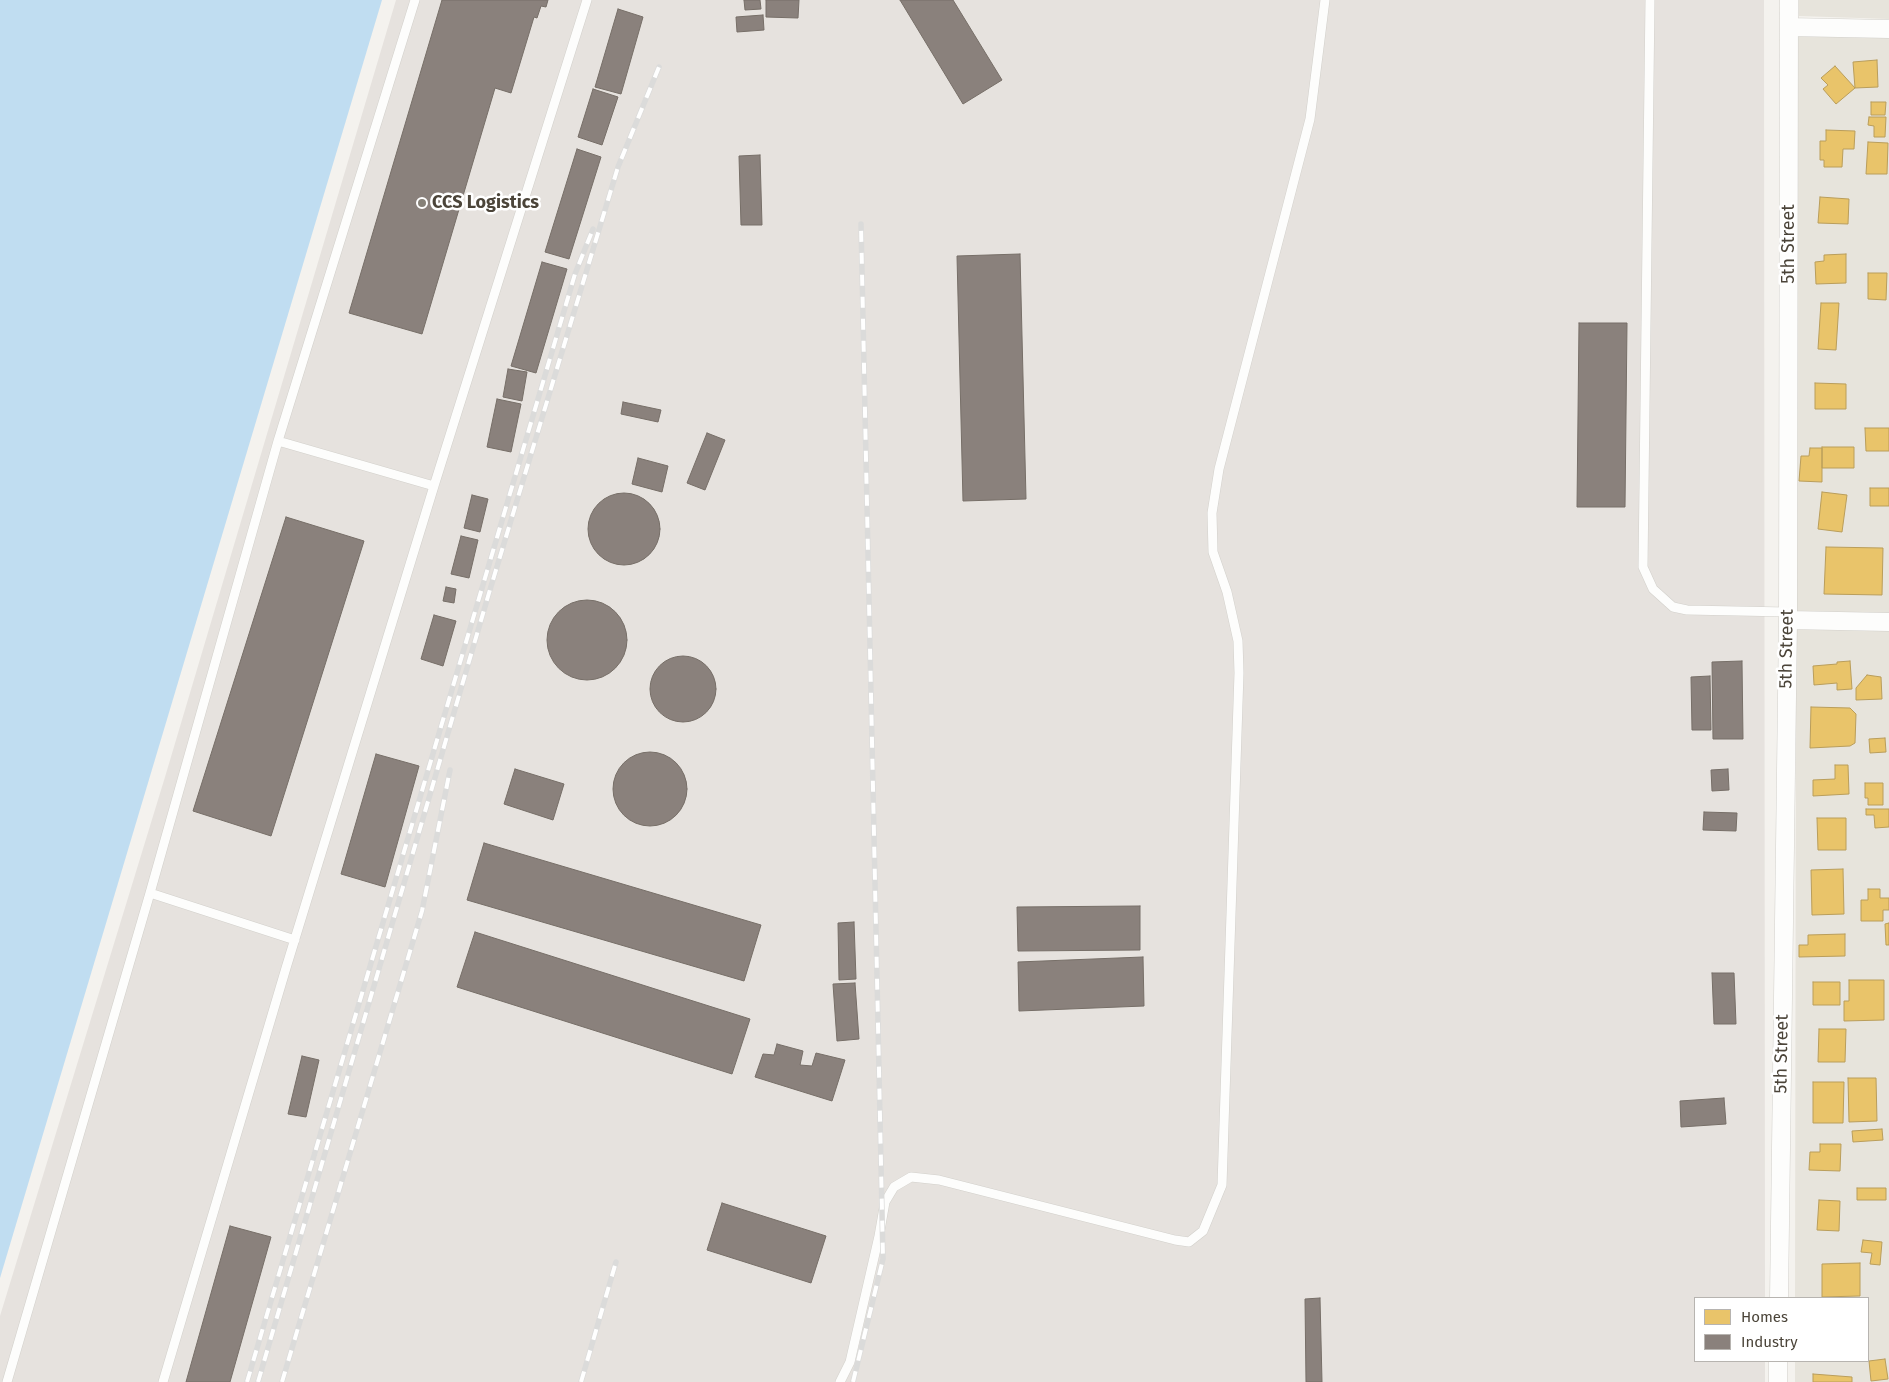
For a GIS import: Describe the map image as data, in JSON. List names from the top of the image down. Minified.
{"streets":{"street":["5th Street"]},"places":["CCS Logistics"],"legend":["Homes","Industry"]}
